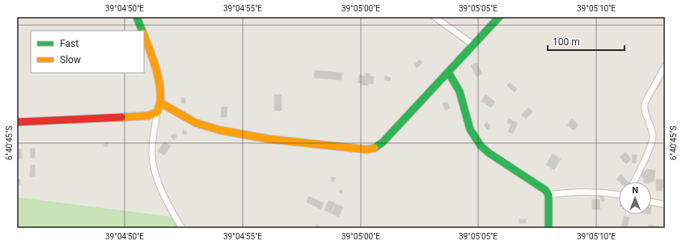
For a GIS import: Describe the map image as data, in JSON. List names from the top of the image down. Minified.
{"legend":["Fast","Slow"],"scale_bar":"100 m","north":"top","coordinates":["39°04'50\"E","39°04'55\"E","39°05'00\"E","39°05'05\"E","39°05'10\"E","6°40'45\"S"]}
